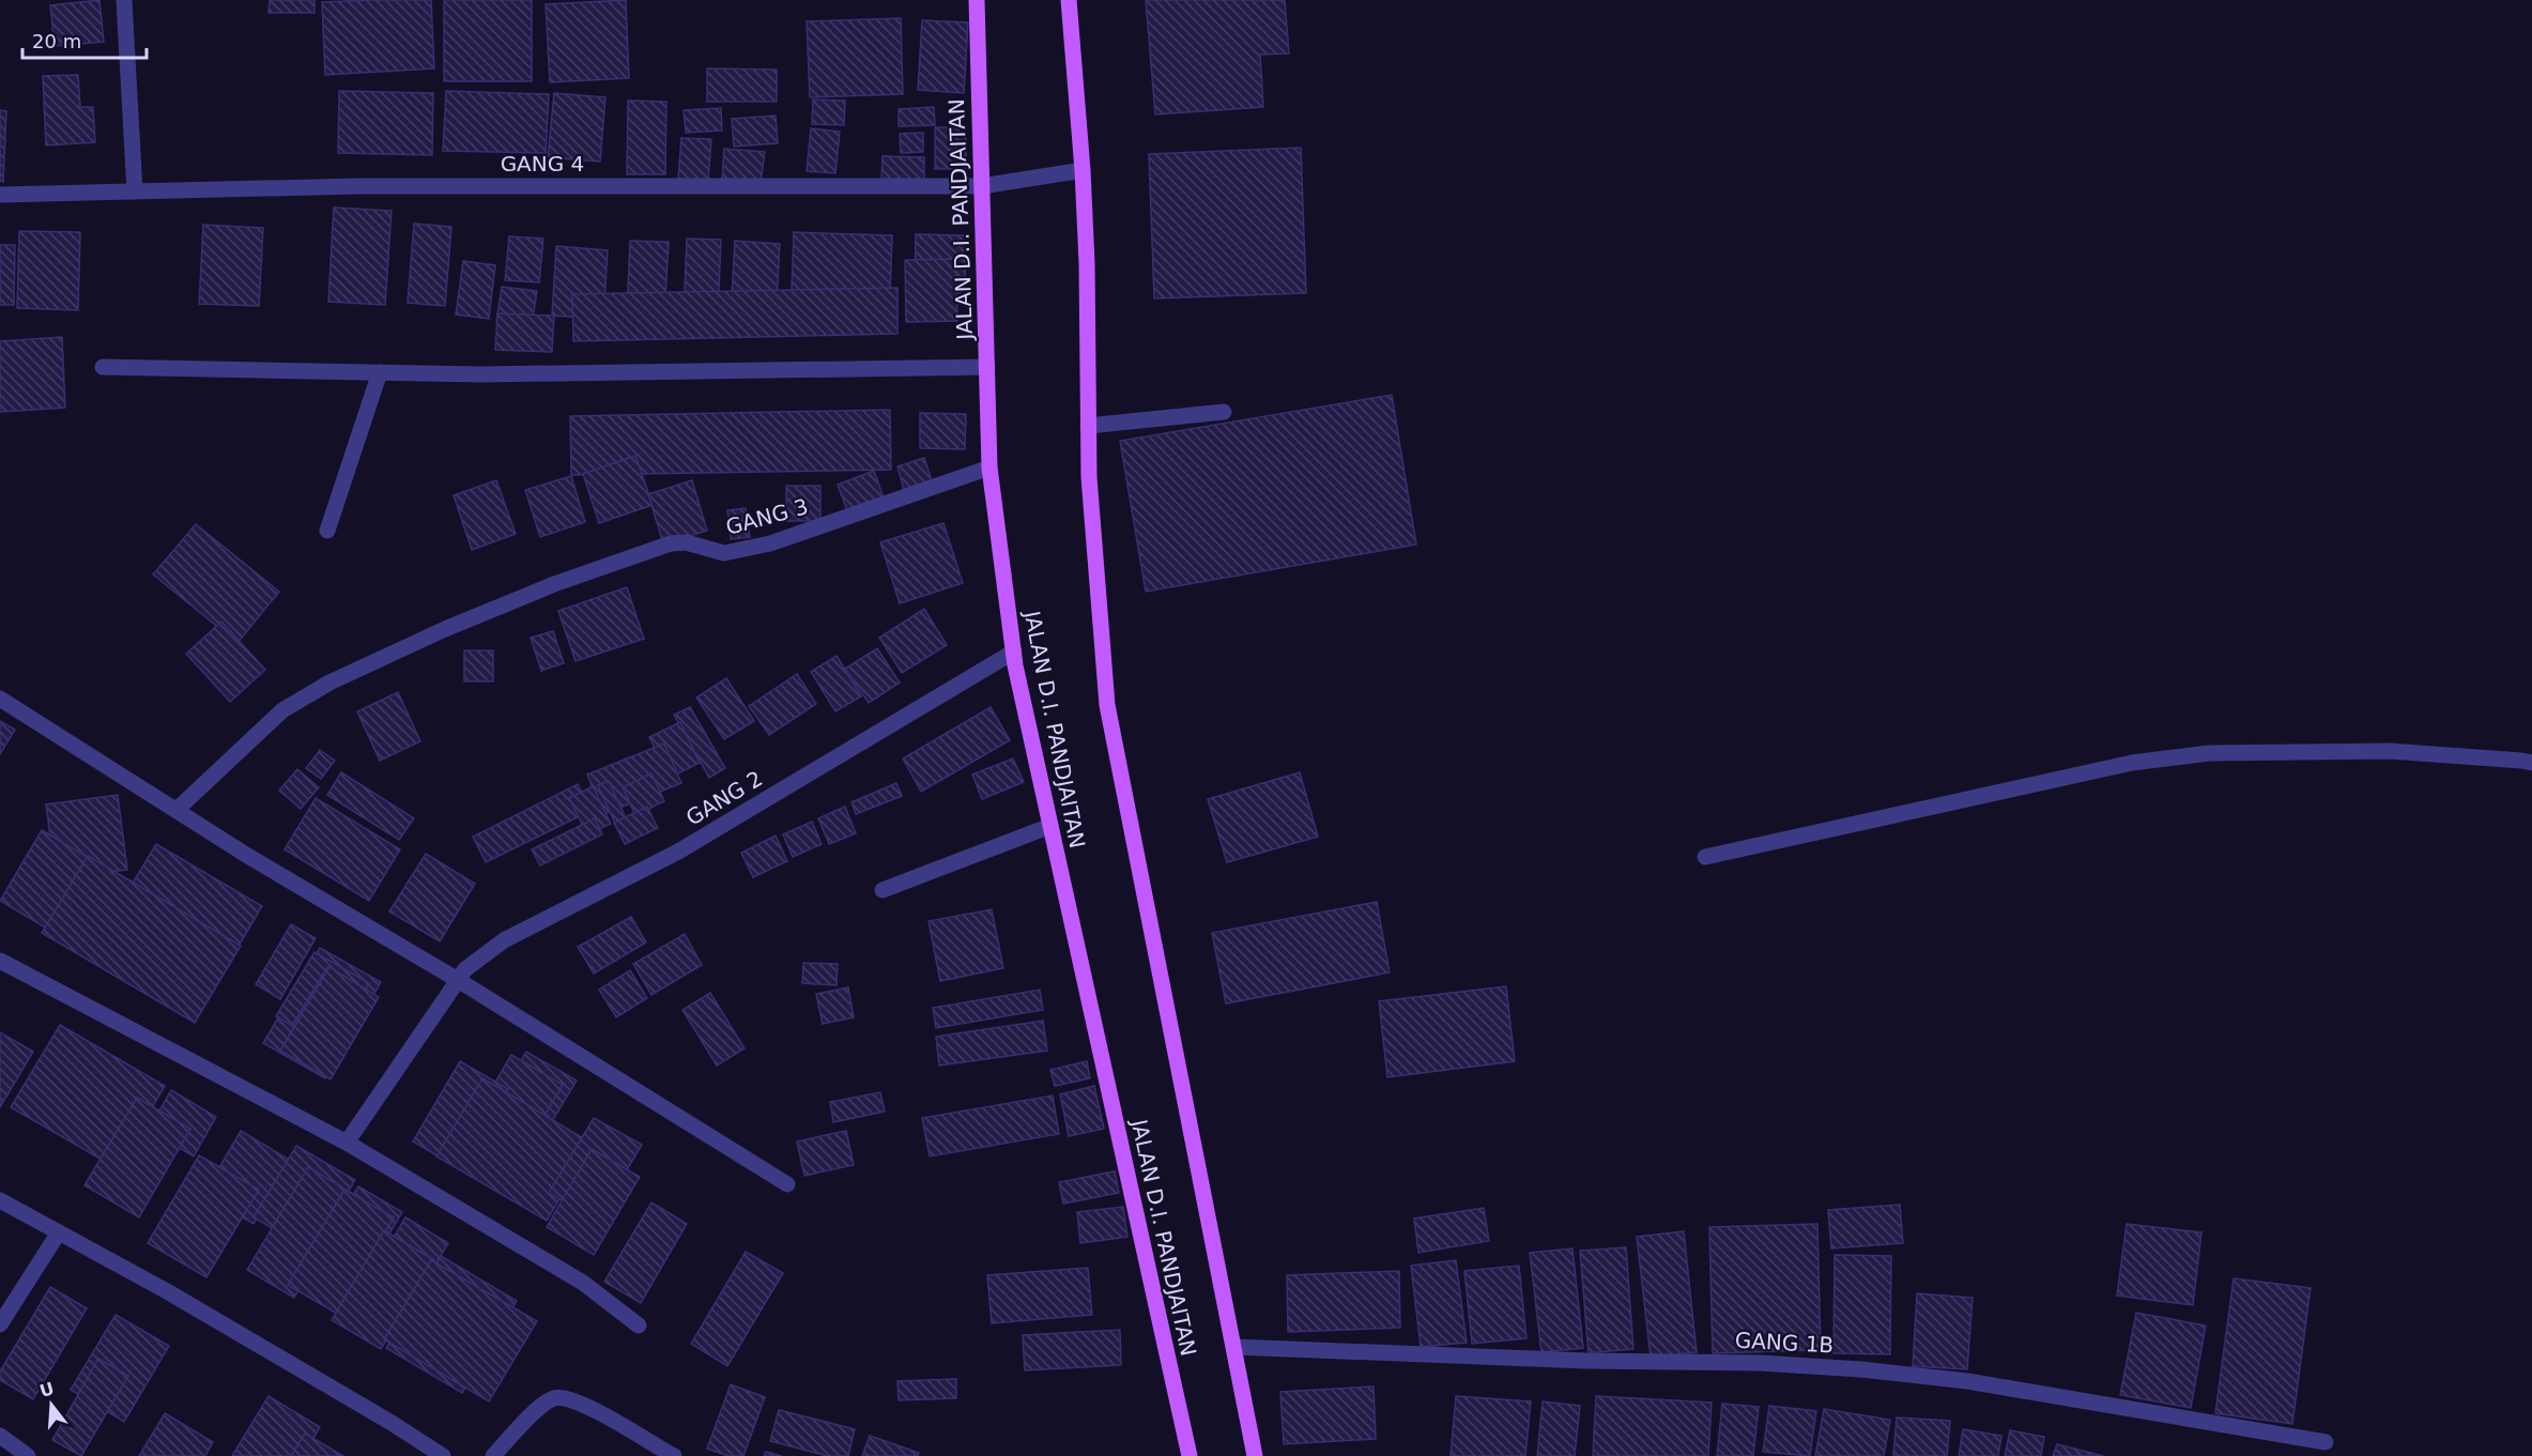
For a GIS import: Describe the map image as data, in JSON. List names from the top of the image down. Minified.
{"streets":{"main road":["JALAN D.I. PANDJAITAN"],"street":["GANG 4","GANG 3","GANG 2","GANG 1B"]},"crossings":[["GANG 4","JALAN D.I. PANDJAITAN"],["JALAN D.I. PANDJAITAN","GANG 3"],["JALAN D.I. PANDJAITAN","GANG 2"]],"scale_bar":"20 m","north":"top"}
